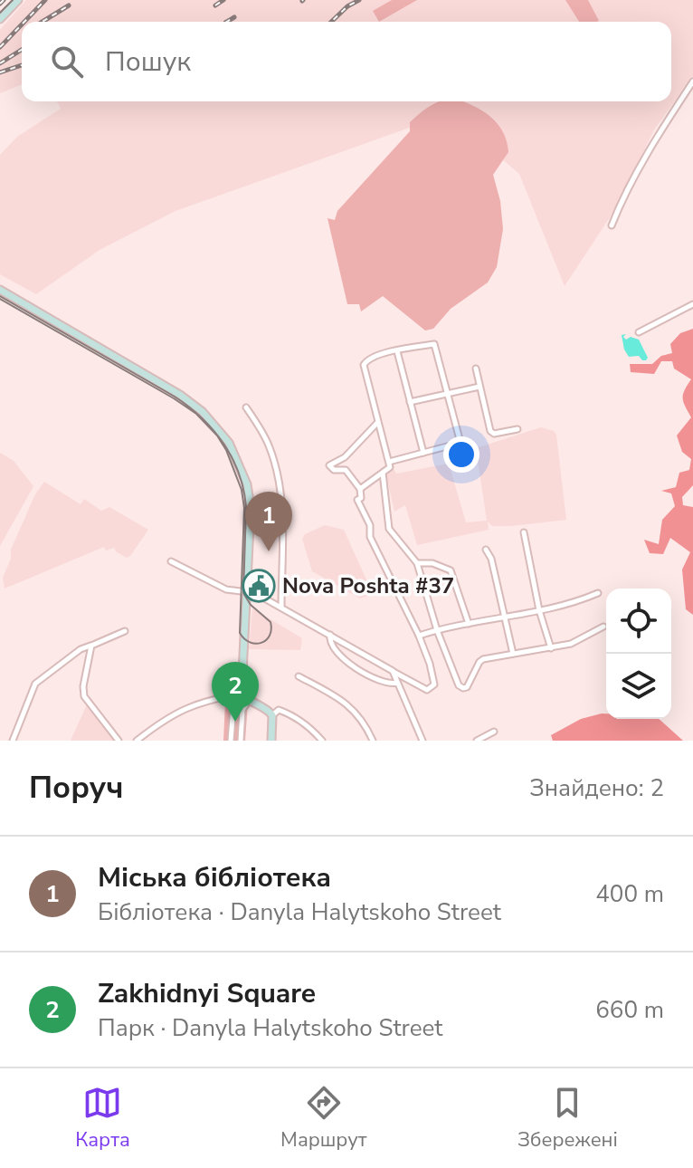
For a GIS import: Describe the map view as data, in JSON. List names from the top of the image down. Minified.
{"places":{"public building":["Nova Poshta #37"]},"page":{"search":"Пошук","pins":["1","2"],"heading":["Поруч","Знайдено: 2"],"list":[{"mark":"1","name":"Міська бібліотека","note":"Бібліотека · Danyla Halytskoho Street","value":"400 m"},{"mark":"2","name":"Zakhidnyi Square","note":"Парк · Danyla Halytskoho Street","value":"660 m"}],"nav":["Карта","Маршрут","Збережені"]}}
